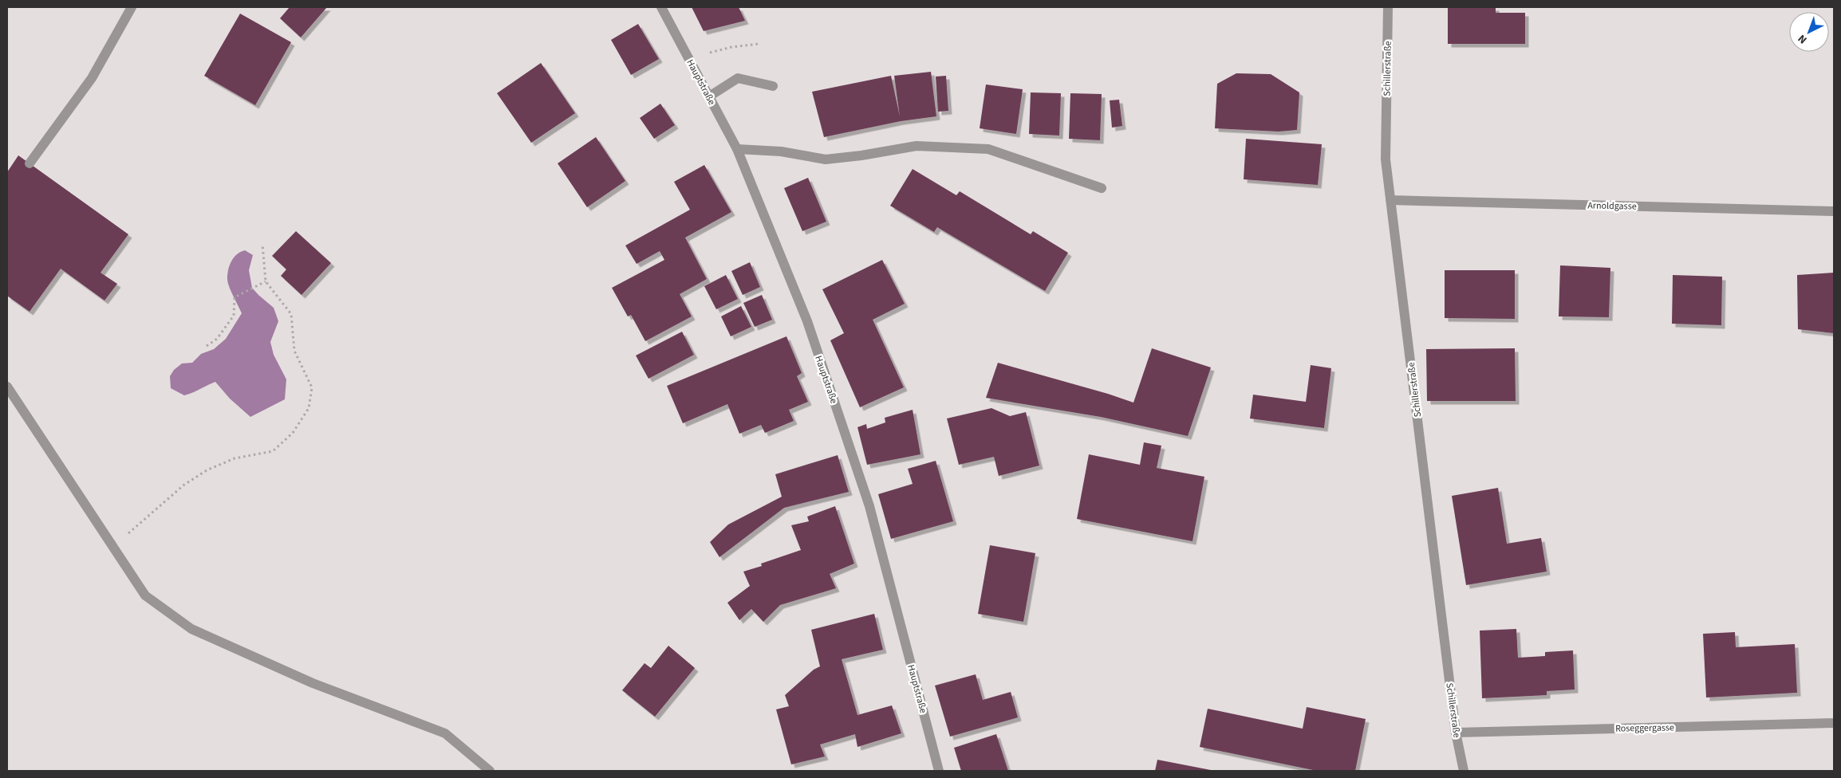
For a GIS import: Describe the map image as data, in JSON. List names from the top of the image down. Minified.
{"streets":{"street":["Schillerstraße","Hauptstraße","Arnoldgasse","Roseggergasse"]},"crossings":[["Schillerstraße","Arnoldgasse"],["Schillerstraße","Roseggergasse"]],"north":"bottom left"}
